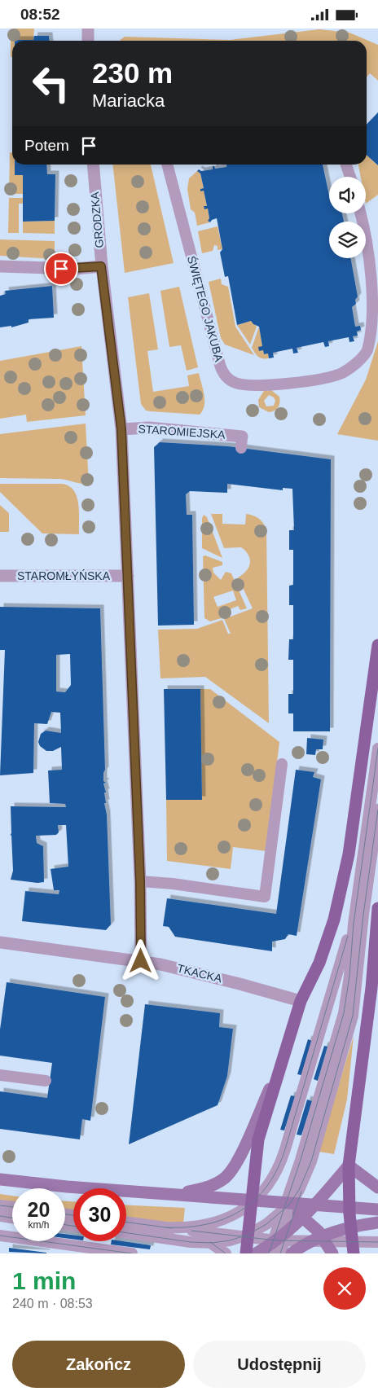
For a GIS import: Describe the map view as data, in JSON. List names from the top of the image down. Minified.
{"streets":{"street":["GRODZKA","STAROMIEJSKA","STAROMŁYŃSKA","TKACKA"],"lane":["ŚWIĘTEGO JAKUBA"]},"crossings":[["GRODZKA","STAROMIEJSKA"],["GRODZKA","STAROMŁYŃSKA"],["GRODZKA","TKACKA"]],"page":{"status":"08:52","turn":["230 m","Mariacka"],"then":"Potem","speed":"20 km/h","limit":"30","heading":["1 min","240 m · 08:53"],"buttons":["Zakończ","Udostępnij"]}}
